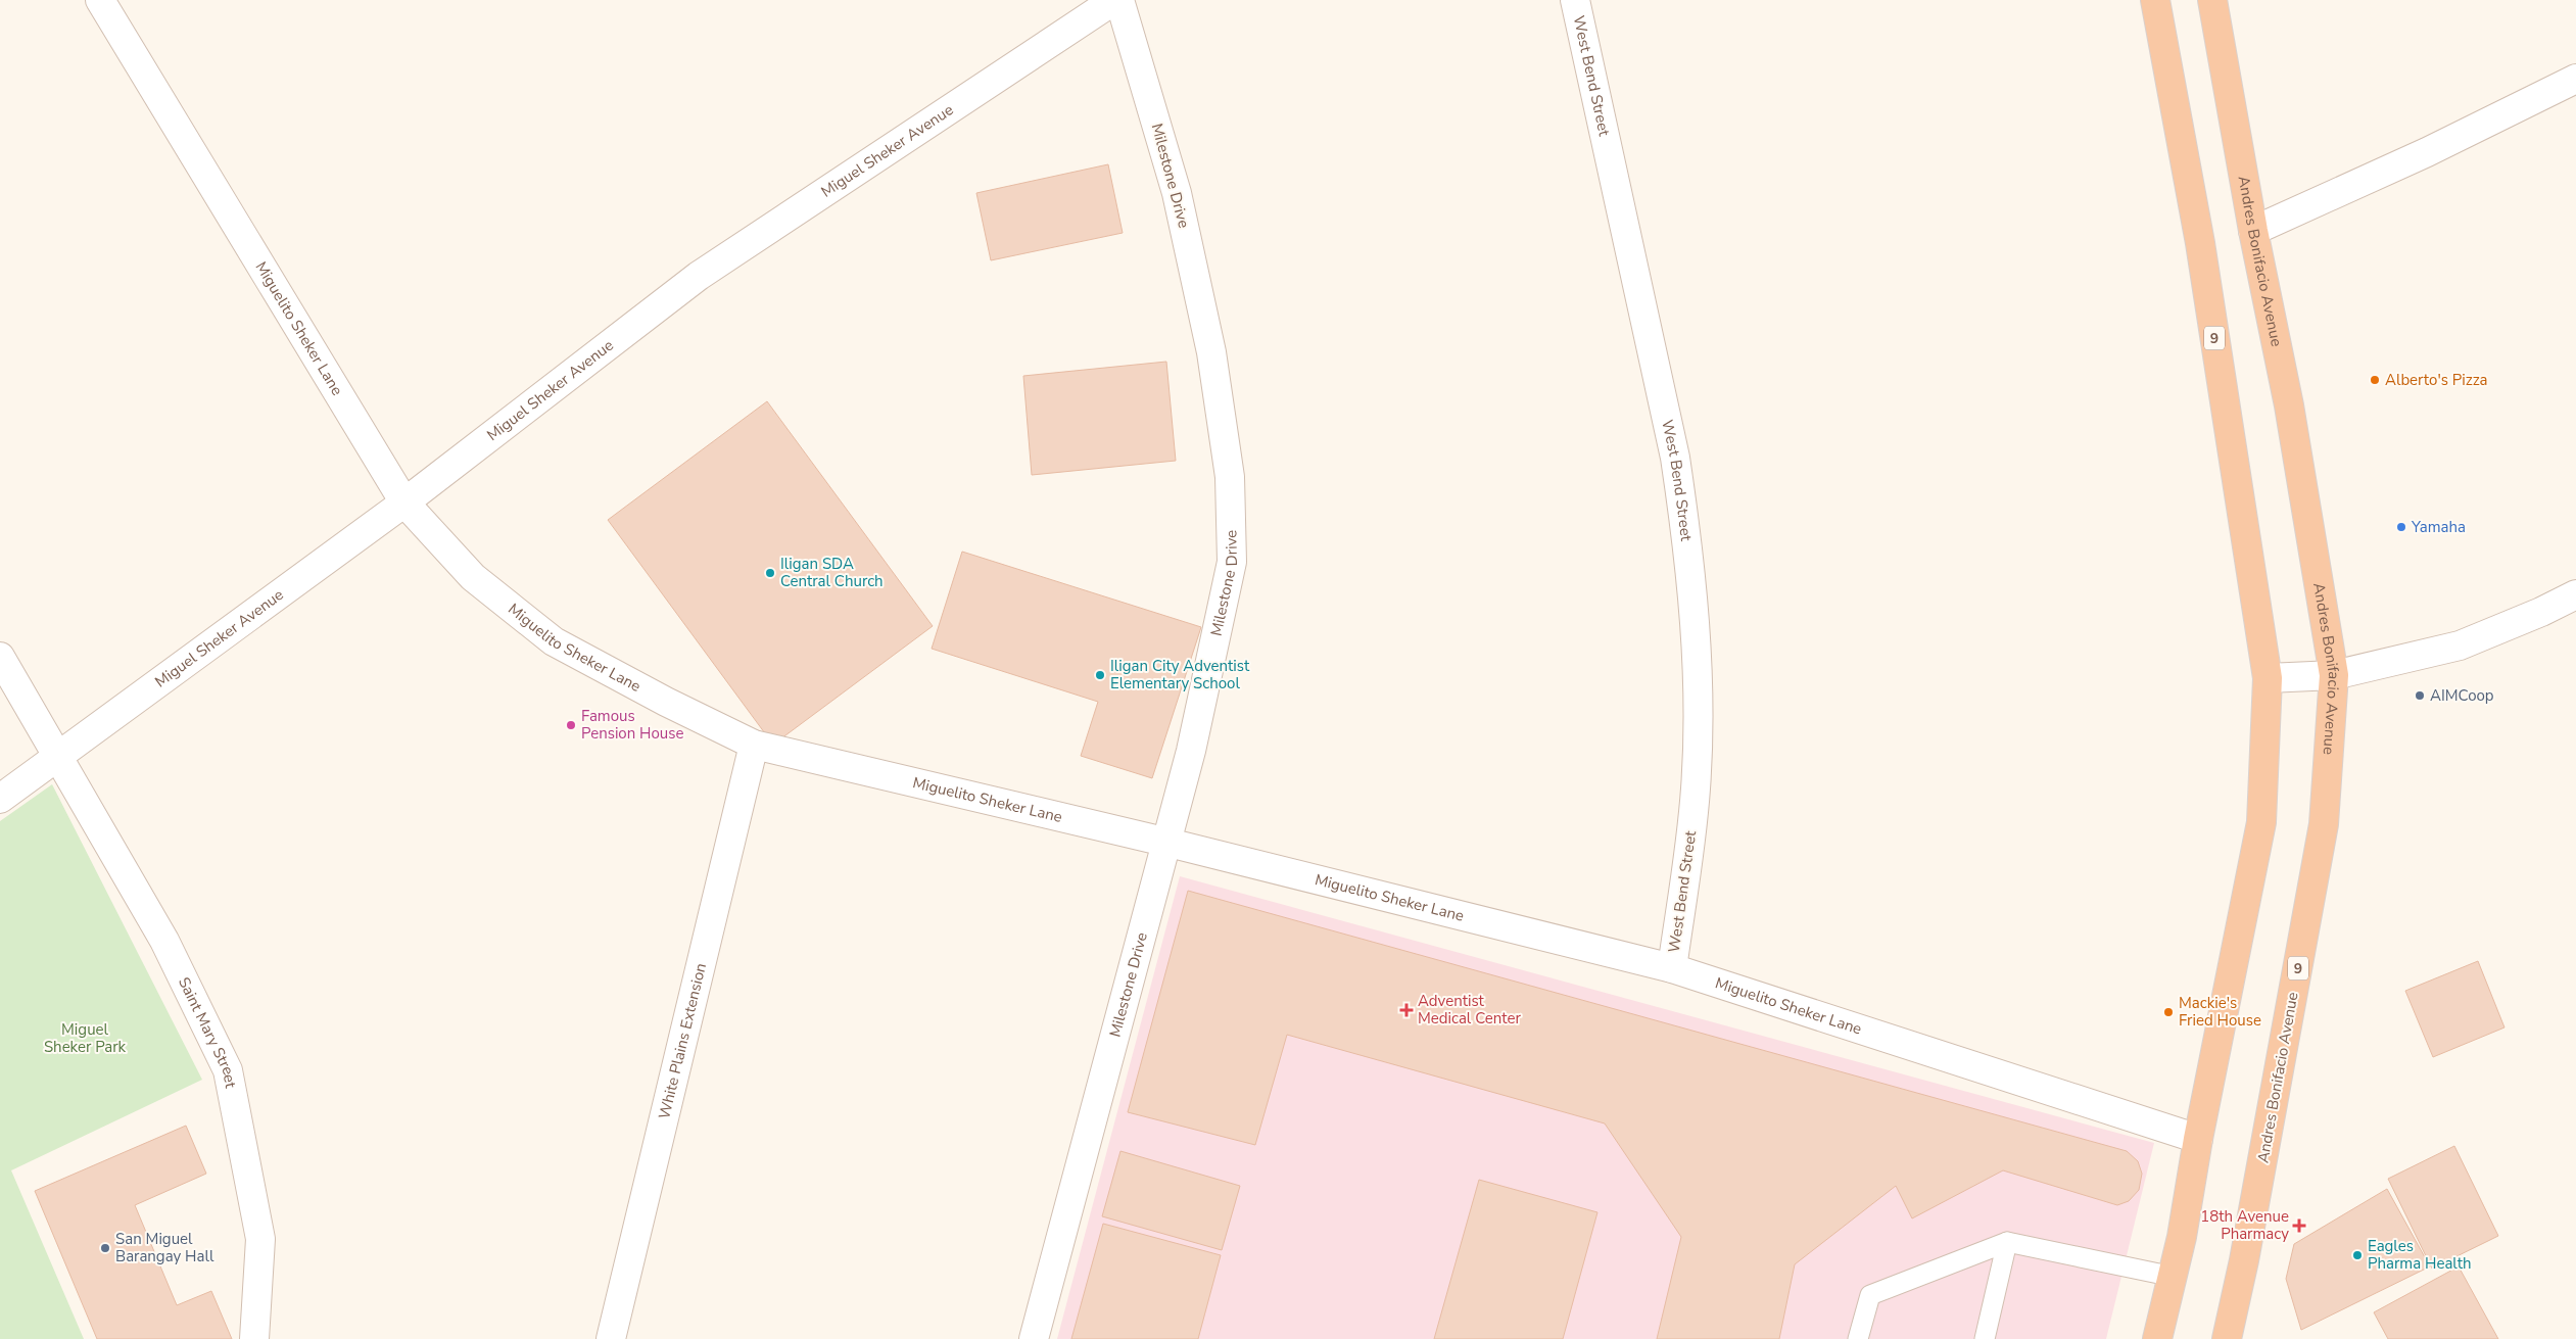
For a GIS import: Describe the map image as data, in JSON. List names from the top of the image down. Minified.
{"streets":{"highway":["Andres Bonifacio Avenue","9"],"street":["West Bend Street","Miguel Sheker Avenue","Milestone Drive","Miguelito Sheker Lane","Saint Mary Street","White Plains Extension"]},"crossings":[["West Bend Street","Miguelito Sheker Lane"],["Miguel Sheker Avenue","Miguelito Sheker Lane"],["Miguel Sheker Avenue","Saint Mary Street"],["Milestone Drive","Miguelito Sheker Lane"],["Miguelito Sheker Lane","9"],["Miguelito Sheker Lane","White Plains Extension"]],"parks":["Miguel Sheker Park"],"places":{"other":["Alberto's Pizza","Yamaha","Iligan SDA Central Church","Iligan City Adventist Elementary School","AIMCoop","Famous Pension House","Mackie's Fried House","San Miguel Barangay Hall","Eagles Pharma Health"],"health":["Adventist Medical Center","18th Avenue Pharmacy"]}}
